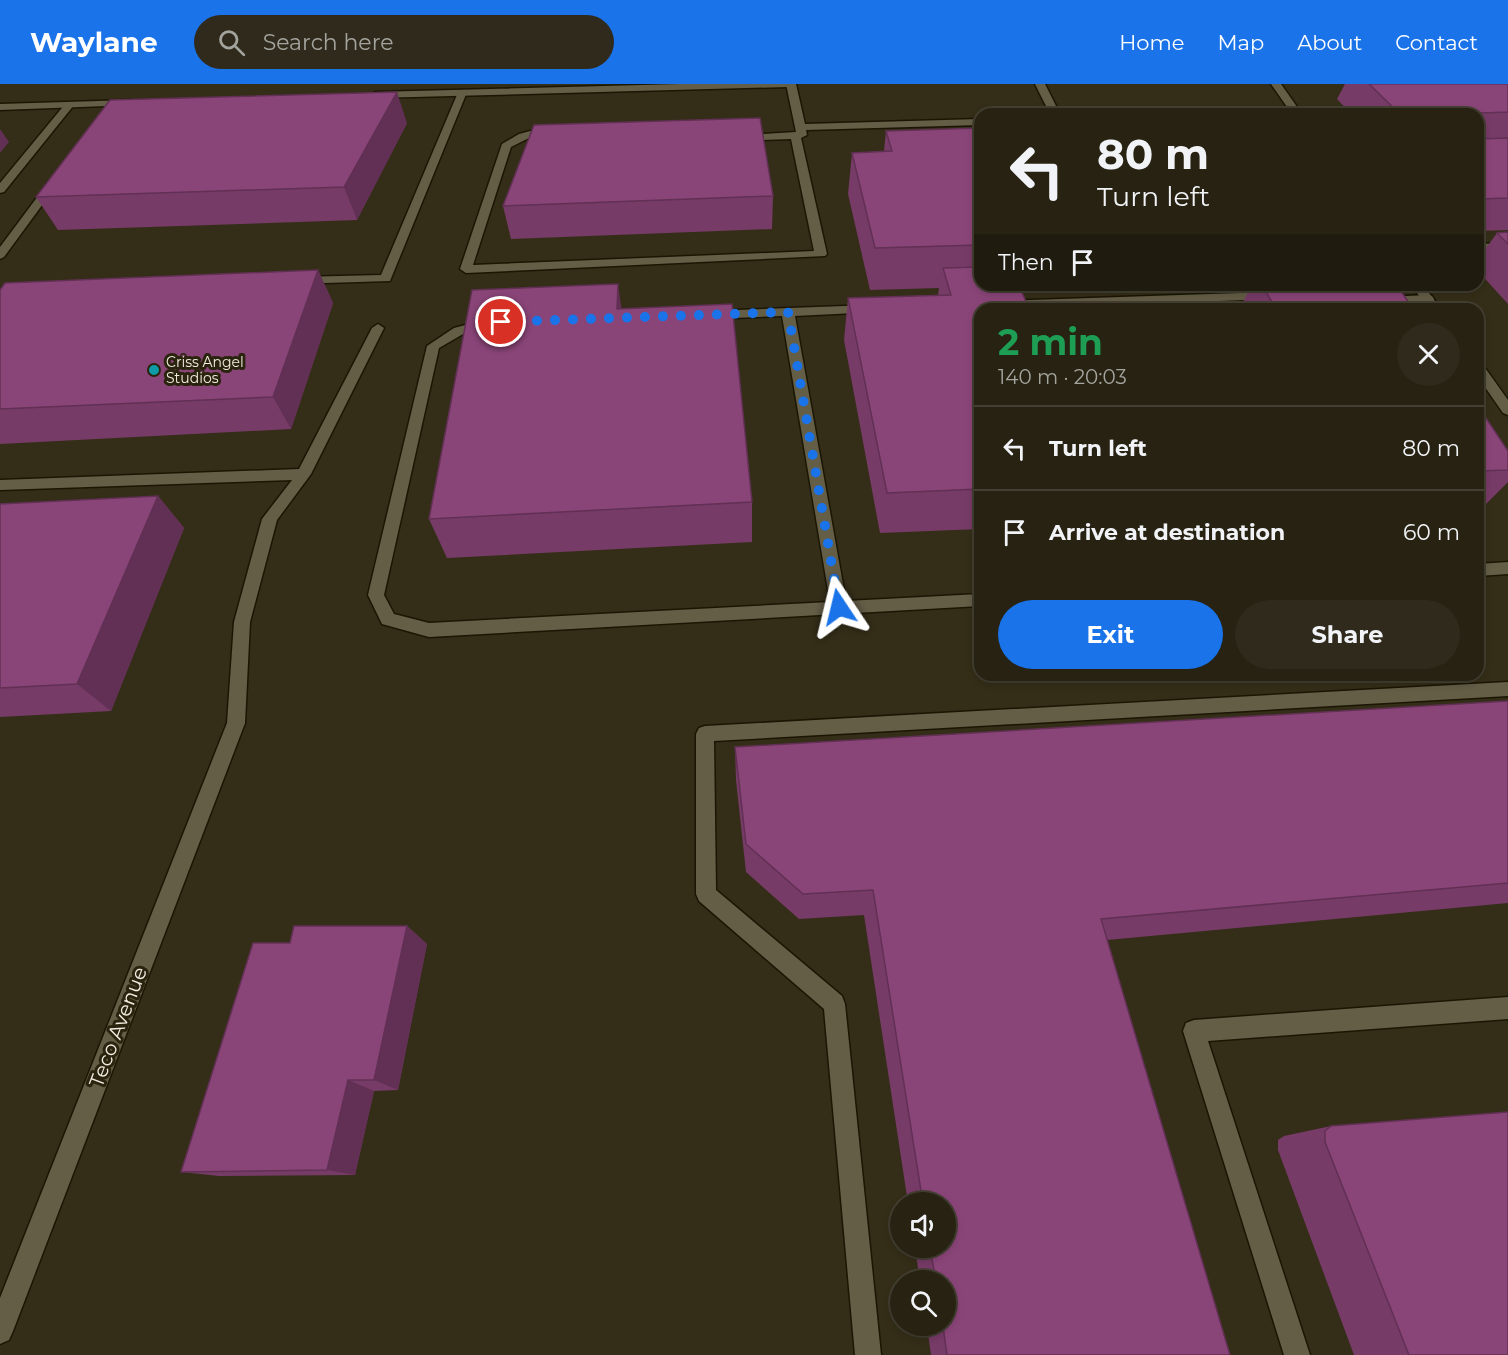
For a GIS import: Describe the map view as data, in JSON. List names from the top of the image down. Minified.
{"streets":{"street":["Teco Avenue"]},"places":["Criss Angel Studios"],"page":{"header":"Waylane","search":"Search here","nav":["Home","Map","About","Contact"],"turn":["80 m","Turn left"],"then":"Then","heading":["2 min","140 m · 20:03"],"list":[{"name":"Turn left","value":"80 m"},{"name":"Arrive at destination","value":"60 m"}],"buttons":["Exit","Share"]}}
